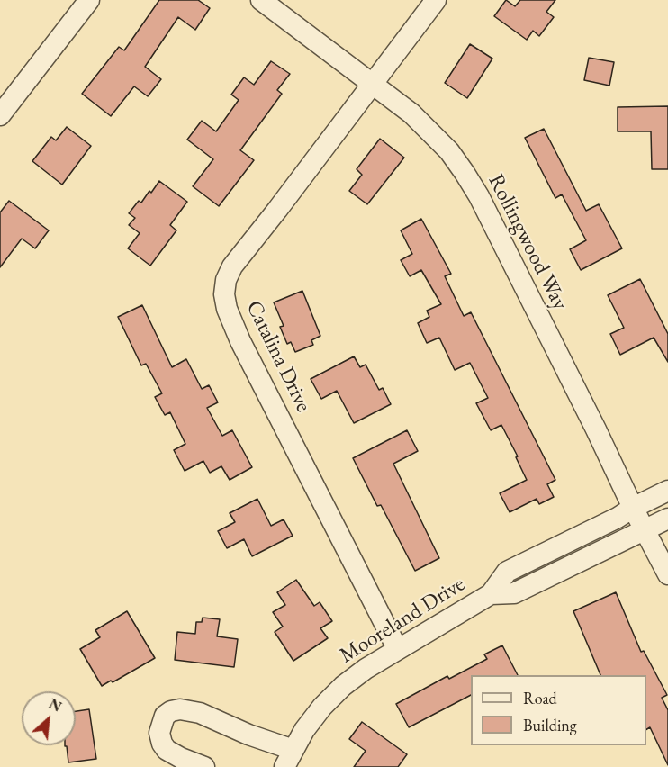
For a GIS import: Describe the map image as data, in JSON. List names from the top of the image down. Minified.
{"streets":{"street":["Rollingwood Way","Catalina Drive","Mooreland Drive"]},"crossings":[["Rollingwood Way","Catalina Drive"],["Rollingwood Way","Mooreland Drive"],["Catalina Drive","Mooreland Drive"]],"legend":["Road","Building"],"north":"top right"}
